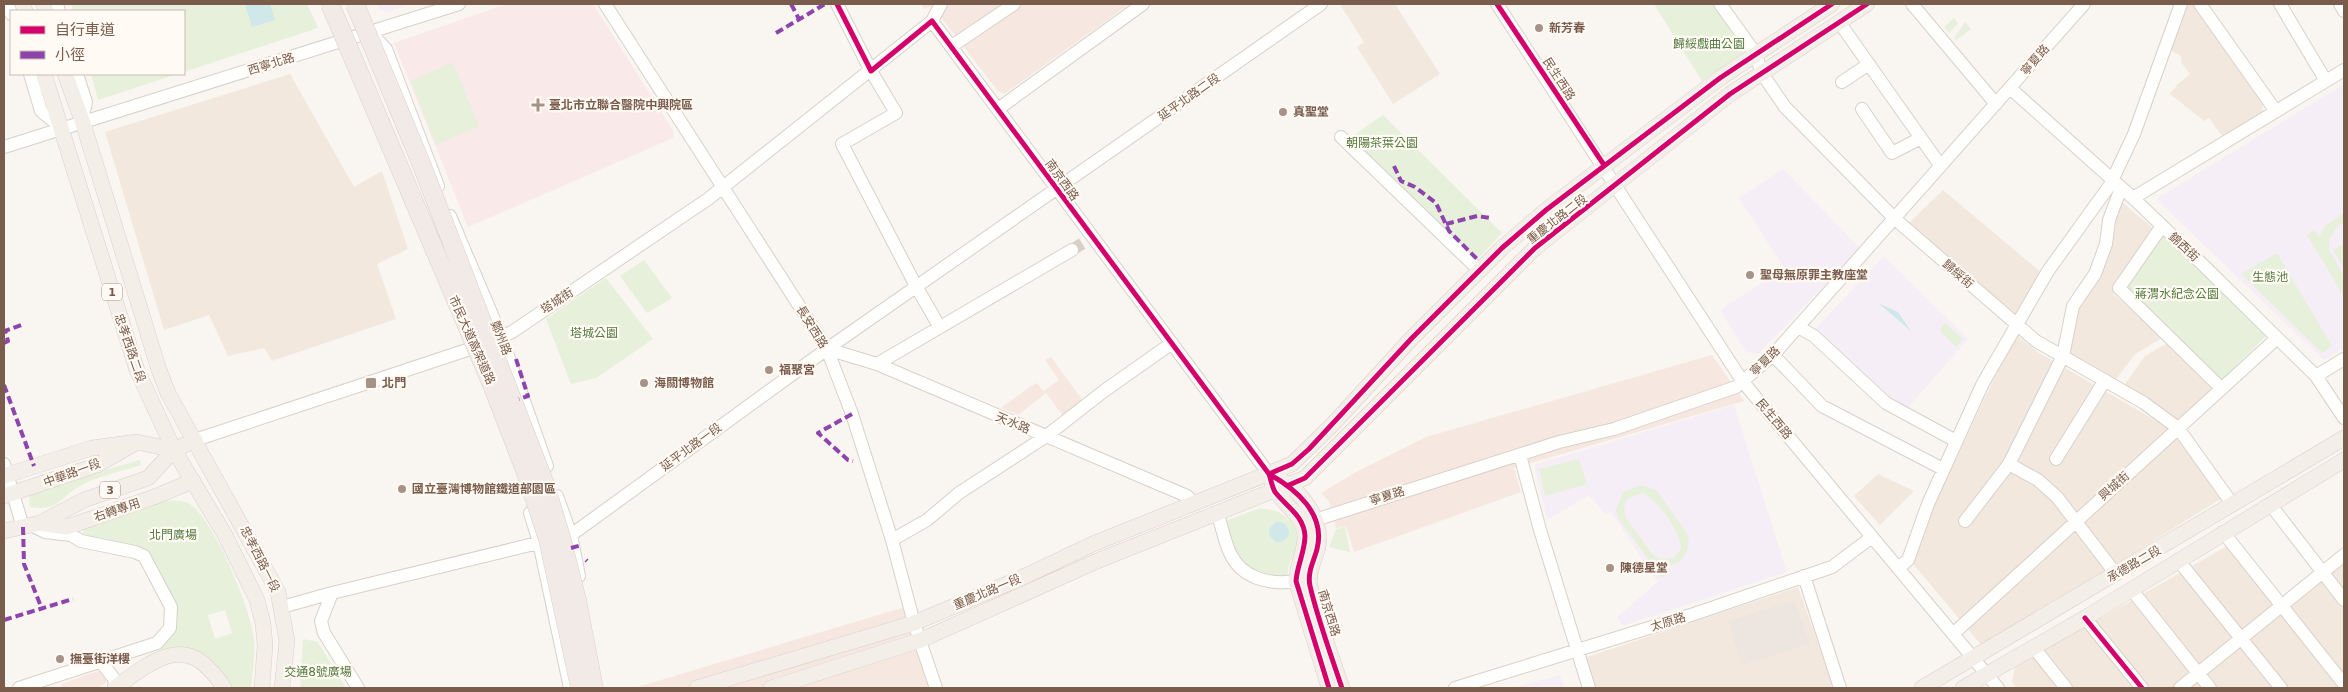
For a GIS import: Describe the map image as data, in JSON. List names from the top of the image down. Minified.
{"streets":{"highway":["市民大道高架道路"],"main road":["南京西路","重慶北路二段","1","忠孝西路二段","中華路一段","3","右轉專用","忠孝西路一段","承德路二段","重慶北路一段"],"street":["寧夏路","西寧北路","民生西路","延平北路二段","錦西街","歸綏街","塔城街","長安西路","鄭州路","天水路","延平北路一段","興城街","太原路"]},"crossings":[["寧夏路","民生西路"],["寧夏路","南京西路"],["寧夏路","錦西街"],["寧夏路","歸綏街"],["西寧北路","鄭州路"],["西寧北路","忠孝西路二段"],["民生西路","重慶北路二段"],["民生西路","興城街"],["民生西路","承德路二段"],["民生西路","太原路"],["延平北路二段","南京西路"],["延平北路二段","延平北路一段"],["南京西路","重慶北路二段"],["南京西路","延平北路一段"],["南京西路","重慶北路一段"],["重慶北路二段","歸綏街"],["重慶北路二段","重慶北路一段"],["錦西街","興城街"],["歸綏街","興城街"],["歸綏街","承德路二段"],["塔城街","長安西路"],["塔城街","鄭州路"],["塔城街","忠孝西路二段"],["塔城街","3"],["塔城街","忠孝西路一段"],["長安西路","天水路"],["長安西路","延平北路一段"],["長安西路","重慶北路一段"],["鄭州路","市民大道高架道路"],["鄭州路","延平北路一段"],["忠孝西路二段","中華路一段"],["忠孝西路二段","3"],["忠孝西路二段","忠孝西路一段"],["天水路","延平北路一段"],["天水路","重慶北路一段"],["延平北路一段","忠孝西路一段"],["中華路一段","3"],["中華路一段","忠孝西路一段"],["3","右轉專用"],["3","忠孝西路一段"],["右轉專用","忠孝西路一段"]],"parks":["歸綏戲曲公園","朝陽茶葉公園","生態池","蔣渭水紀念公園","塔城公園","北門廣場","交通8號廣場"],"places":{"other":["新芳春","真聖堂","聖母無原罪主教座堂","福聚宮","海關博物館","國立臺灣博物館鐵道部園區","陳德星堂","撫臺街洋樓"],"health":["臺北市立聯合醫院中興院區"],"transit":["北門"]},"legend":["自行車道","小徑"]}
